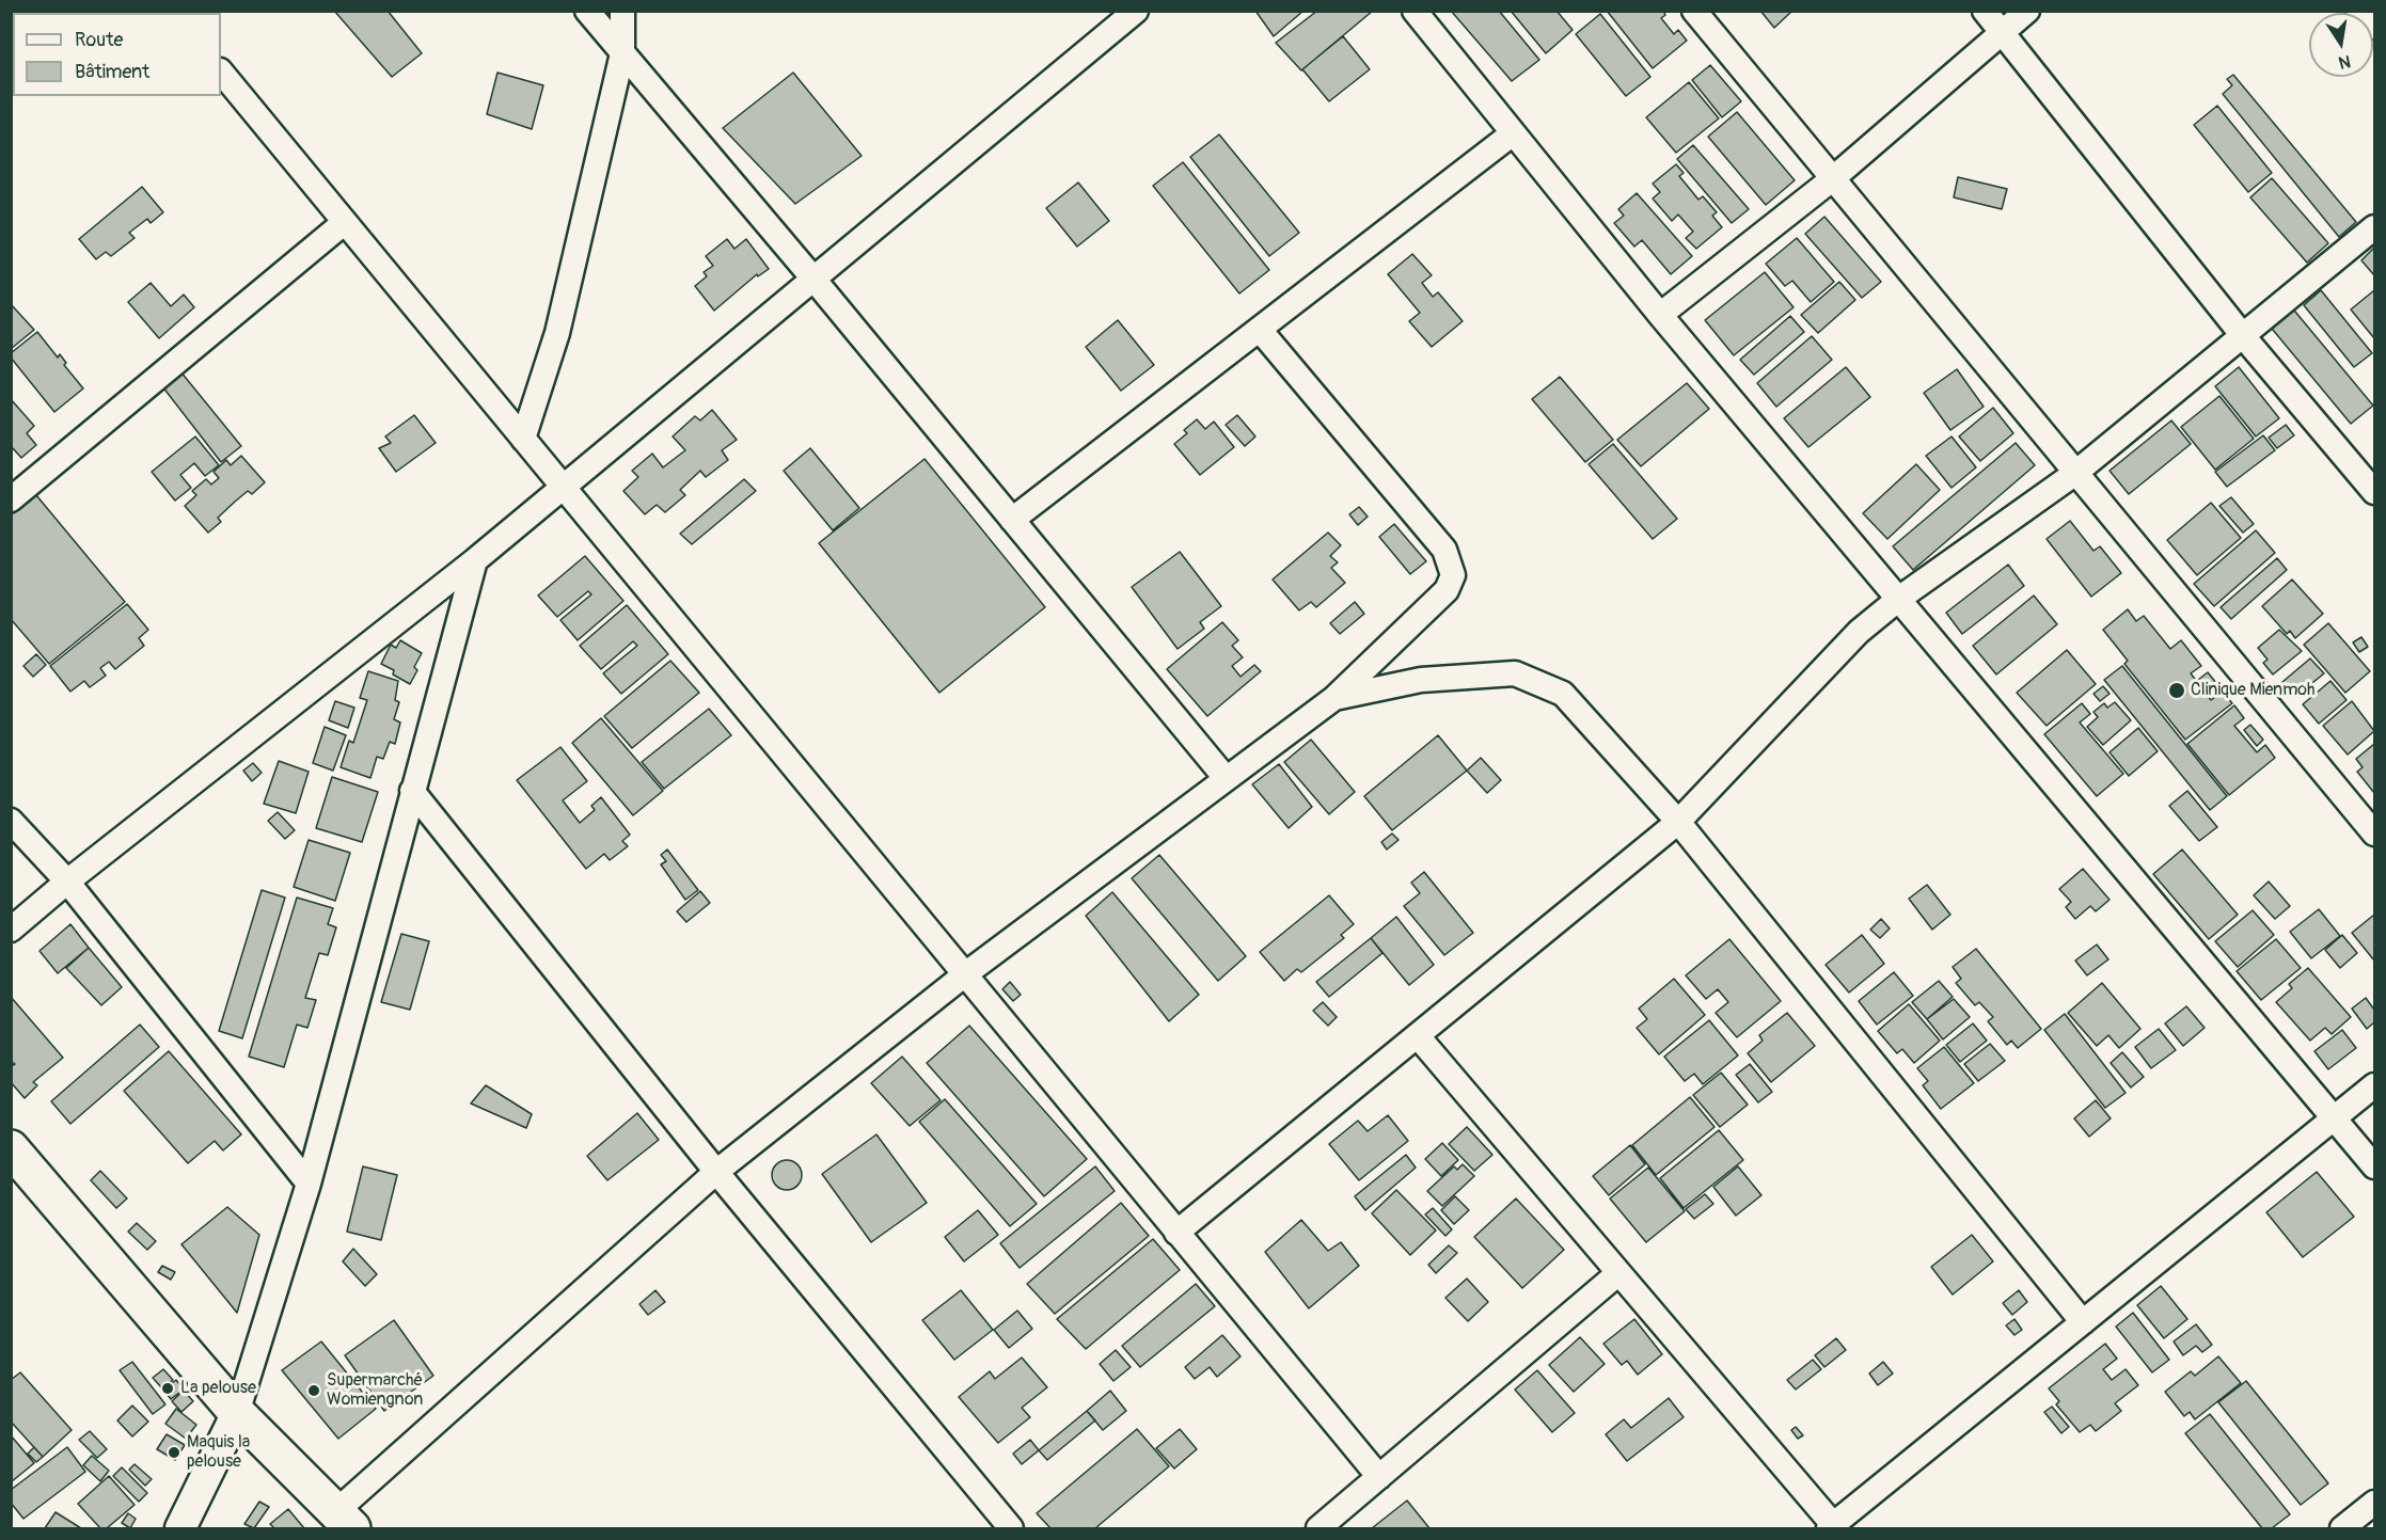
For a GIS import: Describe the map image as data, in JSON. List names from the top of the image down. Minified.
{"places":["Clinique Mienmoh","La pelouse","Supermarché Womiengnon","Maquis la pelouse"],"legend":["Route","Bâtiment"],"north":"bottom"}
